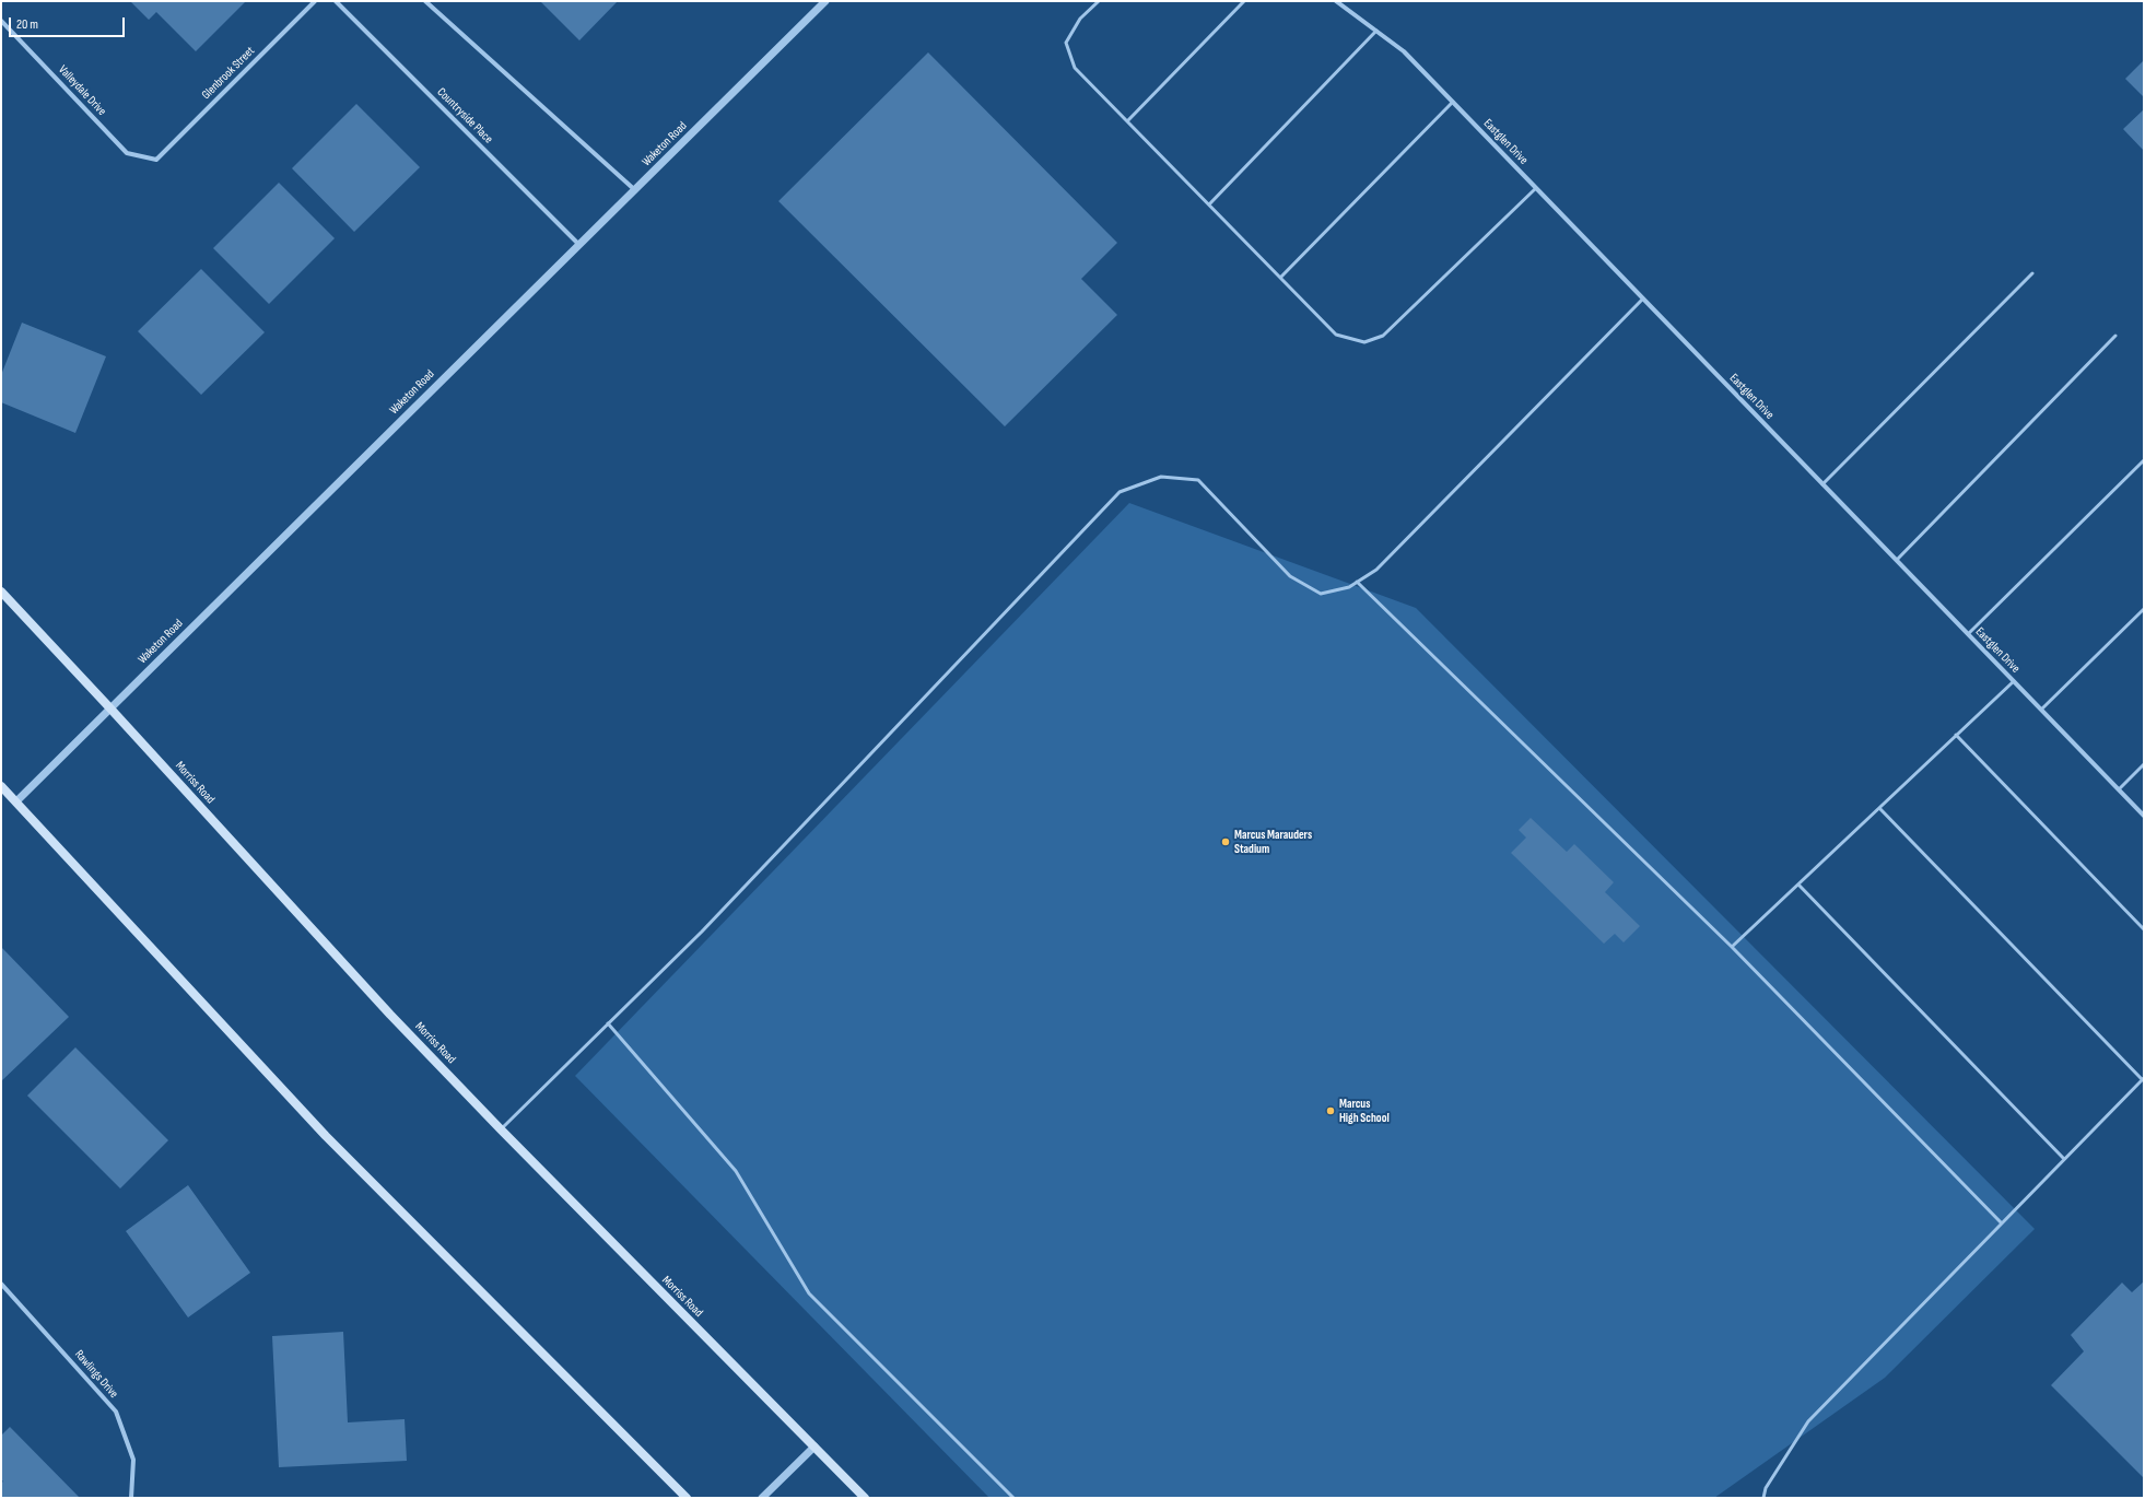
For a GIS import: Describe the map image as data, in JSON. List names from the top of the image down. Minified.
{"streets":{"main road":["Morriss Road"],"street":["Glenbrook Street","Valleydale Drive","Countryside Place","Eastglen Drive","Waketon Road","Rawlings Drive"]},"crossings":[["Glenbrook Street","Valleydale Drive"],["Countryside Place","Waketon Road"],["Waketon Road","Morriss Road"]],"places":["Marcus Marauders Stadium","Marcus High School"],"scale_bar":"20 m"}
